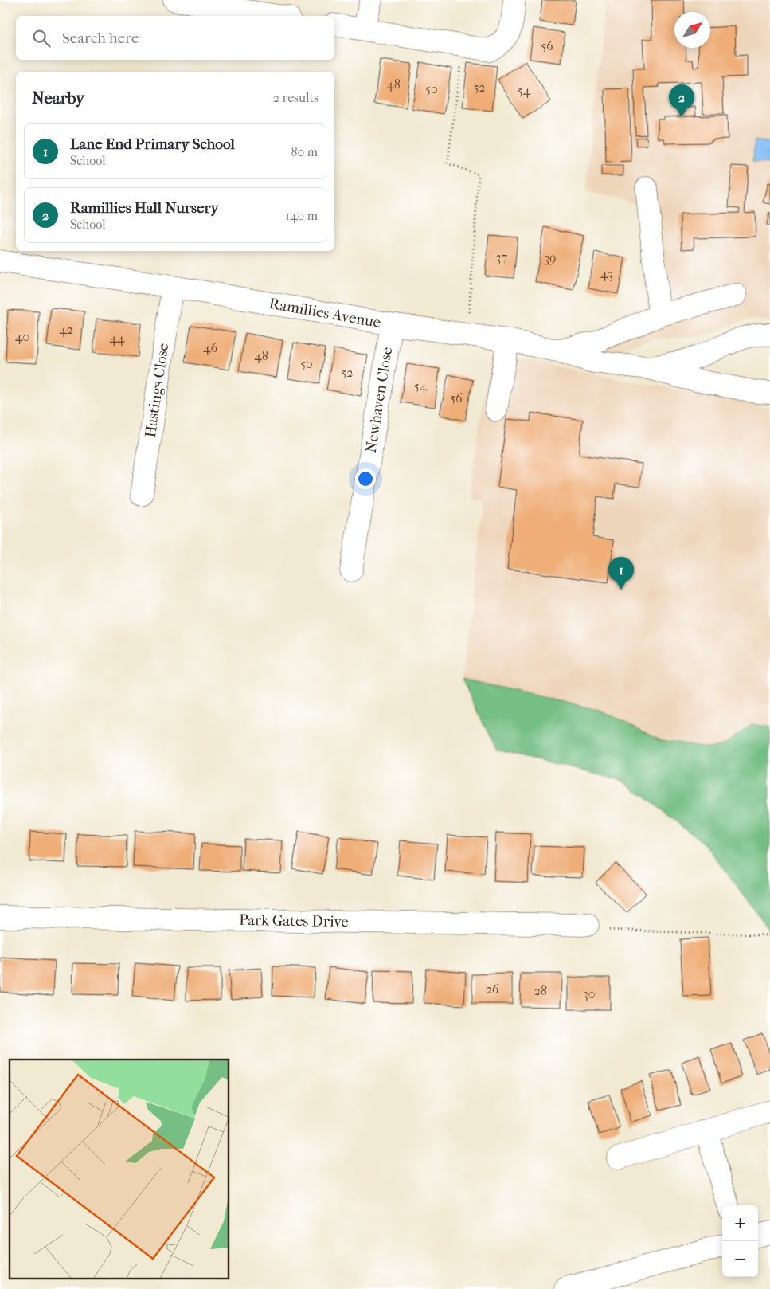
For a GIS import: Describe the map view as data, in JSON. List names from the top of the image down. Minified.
{"streets":{"street":["Ramillies Avenue","Hastings Close","Newhaven Close","Park Gates Drive"]},"crossings":[["Ramillies Avenue","Hastings Close"],["Ramillies Avenue","Newhaven Close"]],"house_numbers":["56","48","52","50","54","37","39","43","42","40","44","46","48","50","52","54","56","26","28","30"],"north":"top right","page":{"search":"Search here","heading":["Nearby","2 results"],"pins":["2","1"],"list":[{"mark":"1","name":"Lane End Primary School","note":"School","value":"80 m"},{"mark":"2","name":"Ramillies Hall Nursery","note":"School","value":"140 m"}],"map_buttons":["+","−"]}}
